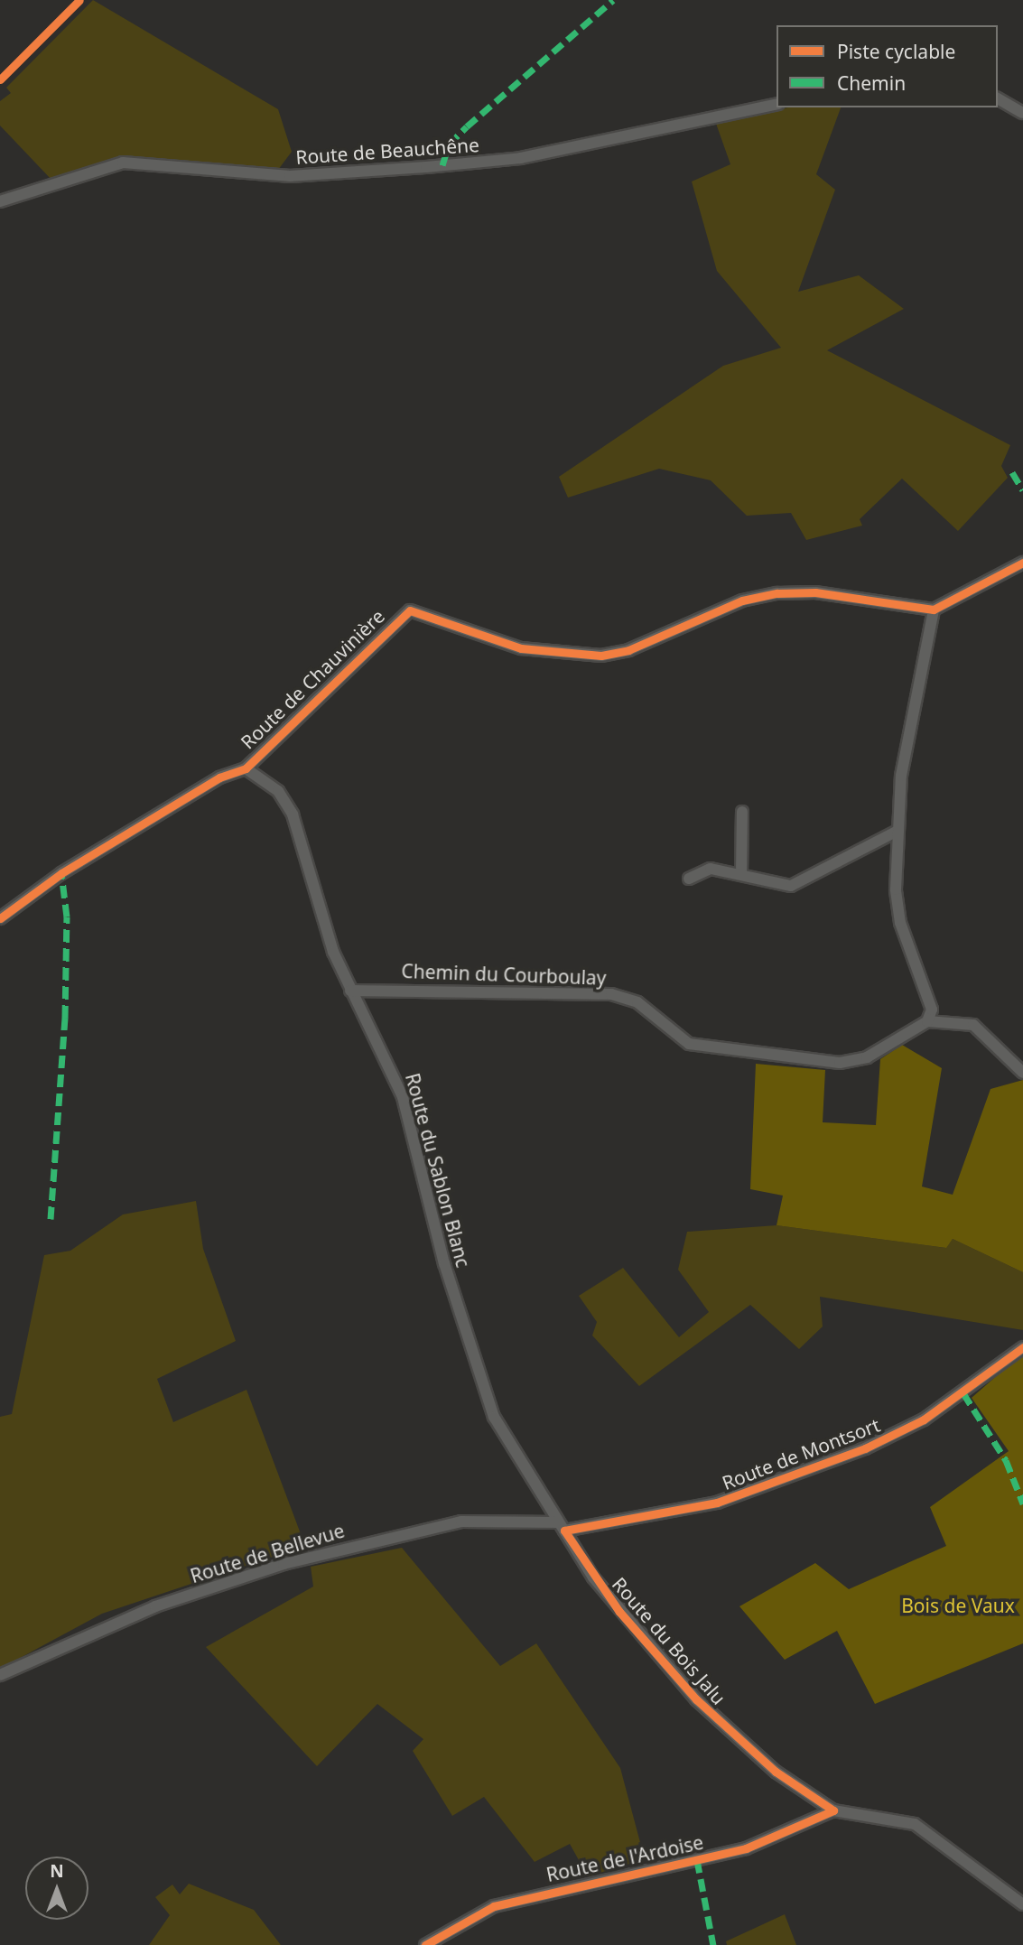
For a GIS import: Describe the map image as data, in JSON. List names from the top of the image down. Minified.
{"streets":{"street":["Route de Beauchêne","Route de Chauvinière","Chemin du Courboulay","Route du Sablon Blanc","Route de Montsort","Route de Bellevue","Route du Bois Jalu","Route de l'Ardoise"]},"crossings":[["Route de Chauvinière","Route du Sablon Blanc"],["Chemin du Courboulay","Route du Sablon Blanc"],["Route du Sablon Blanc","Route de Montsort"],["Route du Sablon Blanc","Route de Bellevue"],["Route du Sablon Blanc","Route du Bois Jalu"],["Route de Montsort","Route de Bellevue"],["Route de Montsort","Route du Bois Jalu"],["Route de Bellevue","Route du Bois Jalu"],["Route du Bois Jalu","Route de l'Ardoise"]],"parks":["Bois de Vaux"],"legend":["Piste cyclable","Chemin"],"north":"top"}
